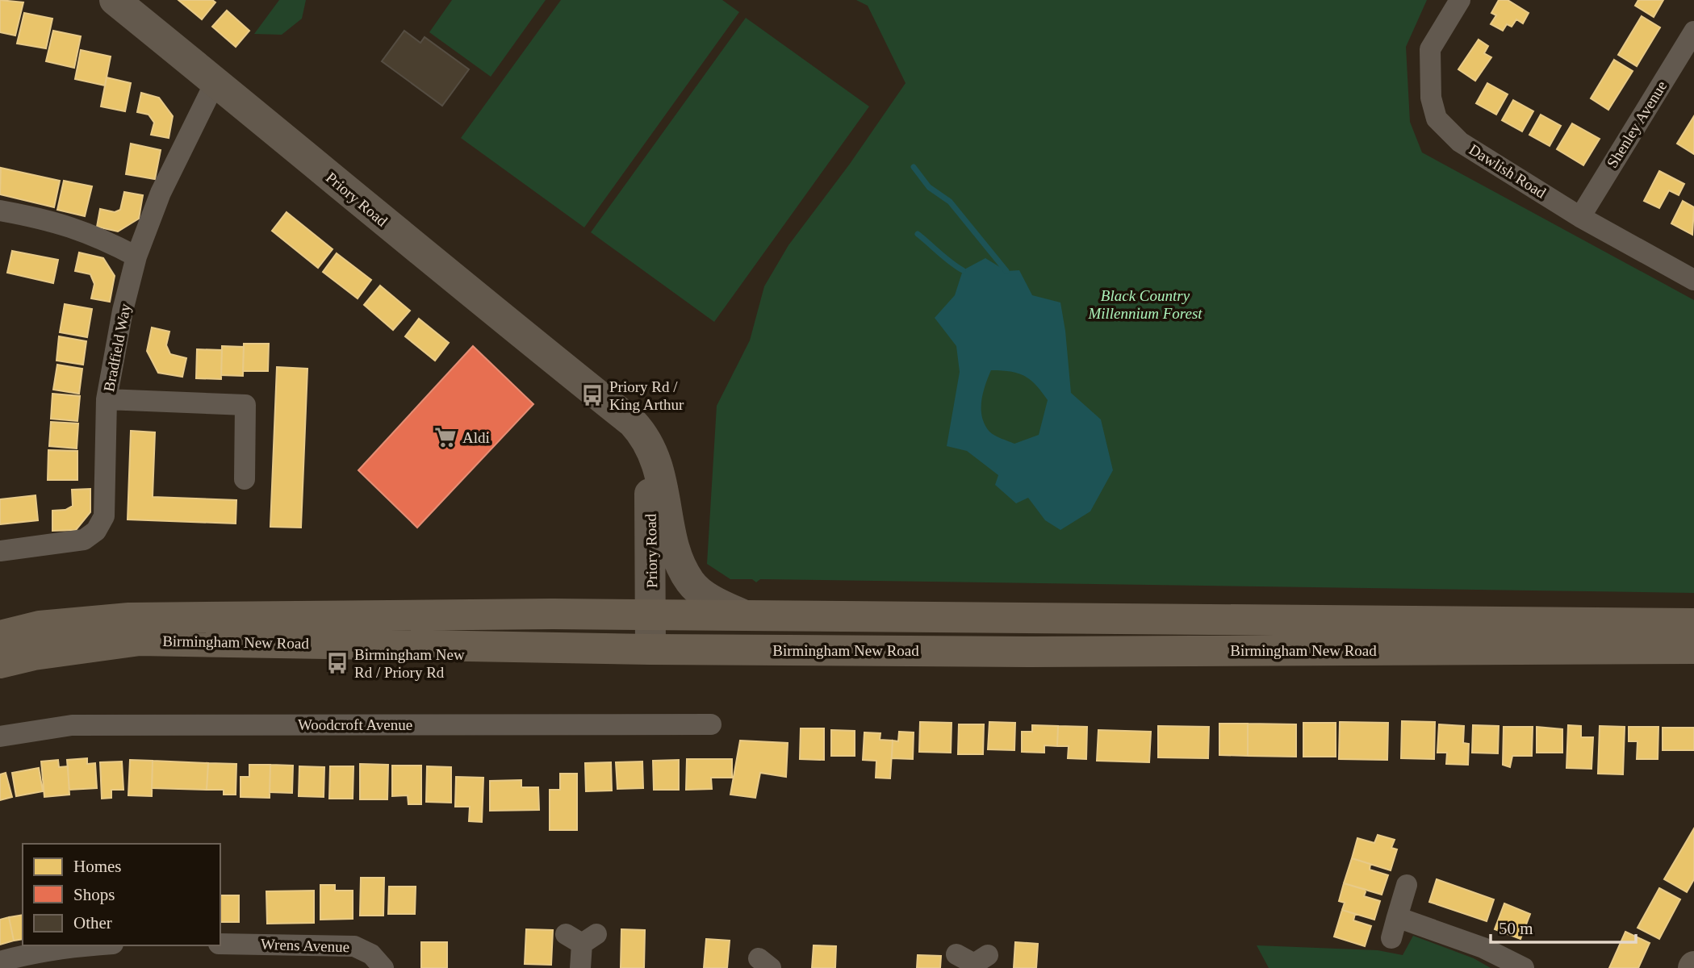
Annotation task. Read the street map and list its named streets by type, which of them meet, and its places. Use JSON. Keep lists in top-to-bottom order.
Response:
{
  "streets": {
    "highway": ["Birmingham New Road"],
    "main road": ["Priory Road"],
    "street": [
      "Shenley Avenue",
      "Dawlish Road",
      "Bradfield Way",
      "Woodcroft Avenue",
      "Wrens Avenue"
    ]
  },
  "crossings": [
    ["Shenley Avenue", "Dawlish Road"],
    ["Priory Road", "Bradfield Way"],
    ["Priory Road", "Birmingham New Road"]
  ],
  "parks": ["Black Country Millennium Forest"],
  "places": {
    "bus stop": ["Priory Rd / King Arthur", "Birmingham New Rd / Priory Rd"],
    "supermarket": ["Aldi"]
  },
  "legend": ["Homes", "Shops", "Other"],
  "scale_bar": "50 m"
}
